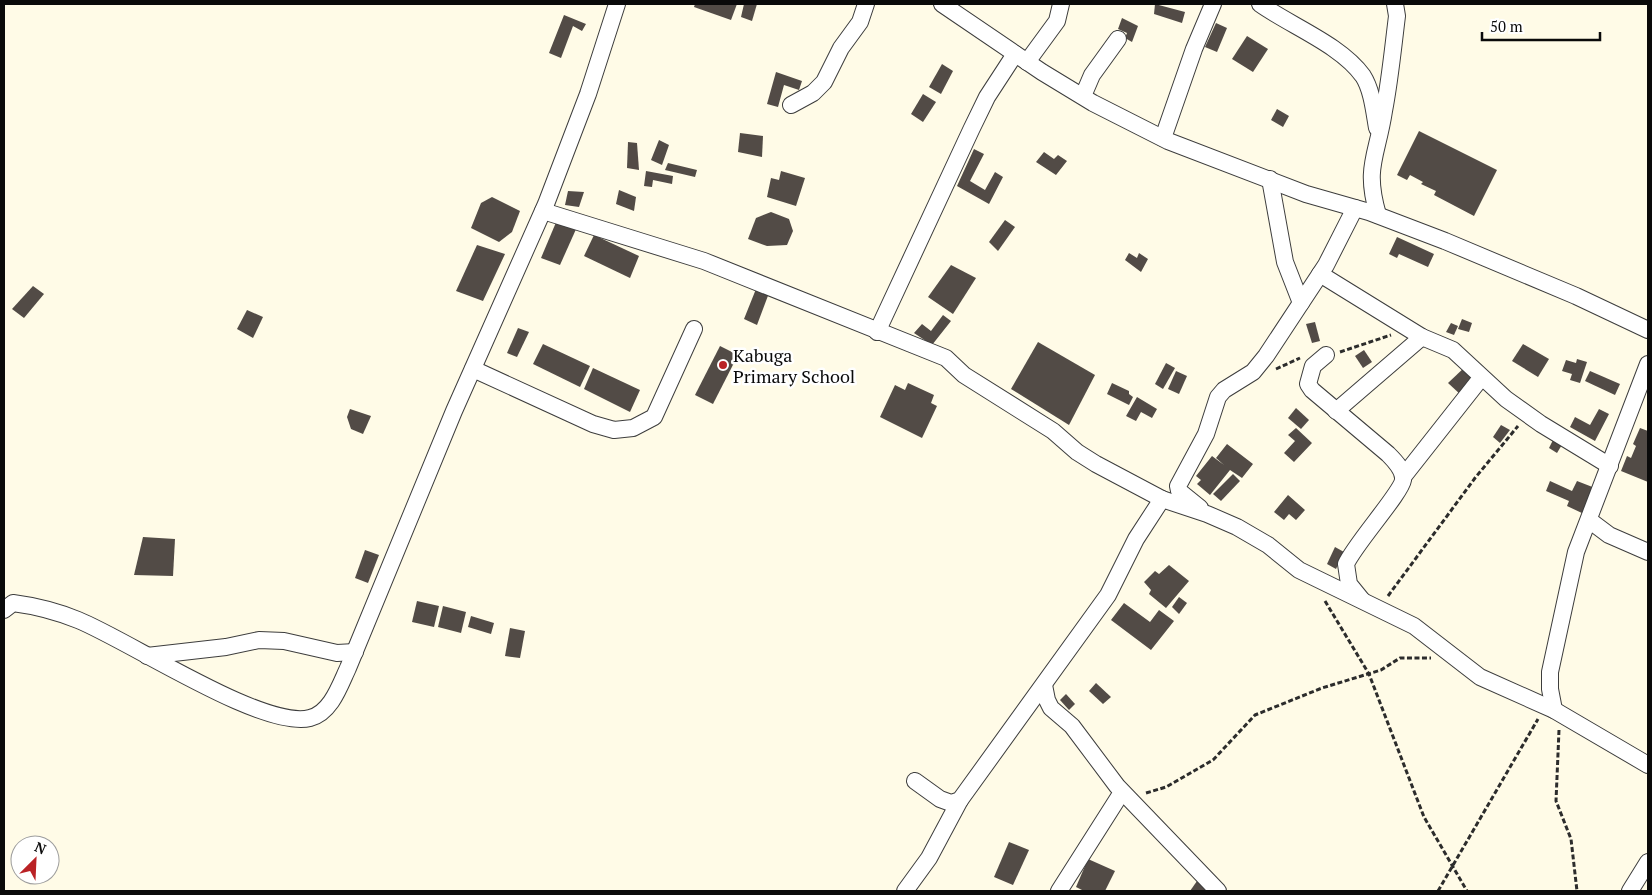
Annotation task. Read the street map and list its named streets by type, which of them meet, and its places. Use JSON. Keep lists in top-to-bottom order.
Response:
{
  "places": ["Kabuga Primary School"],
  "scale_bar": "50 m",
  "north": "top right"
}
